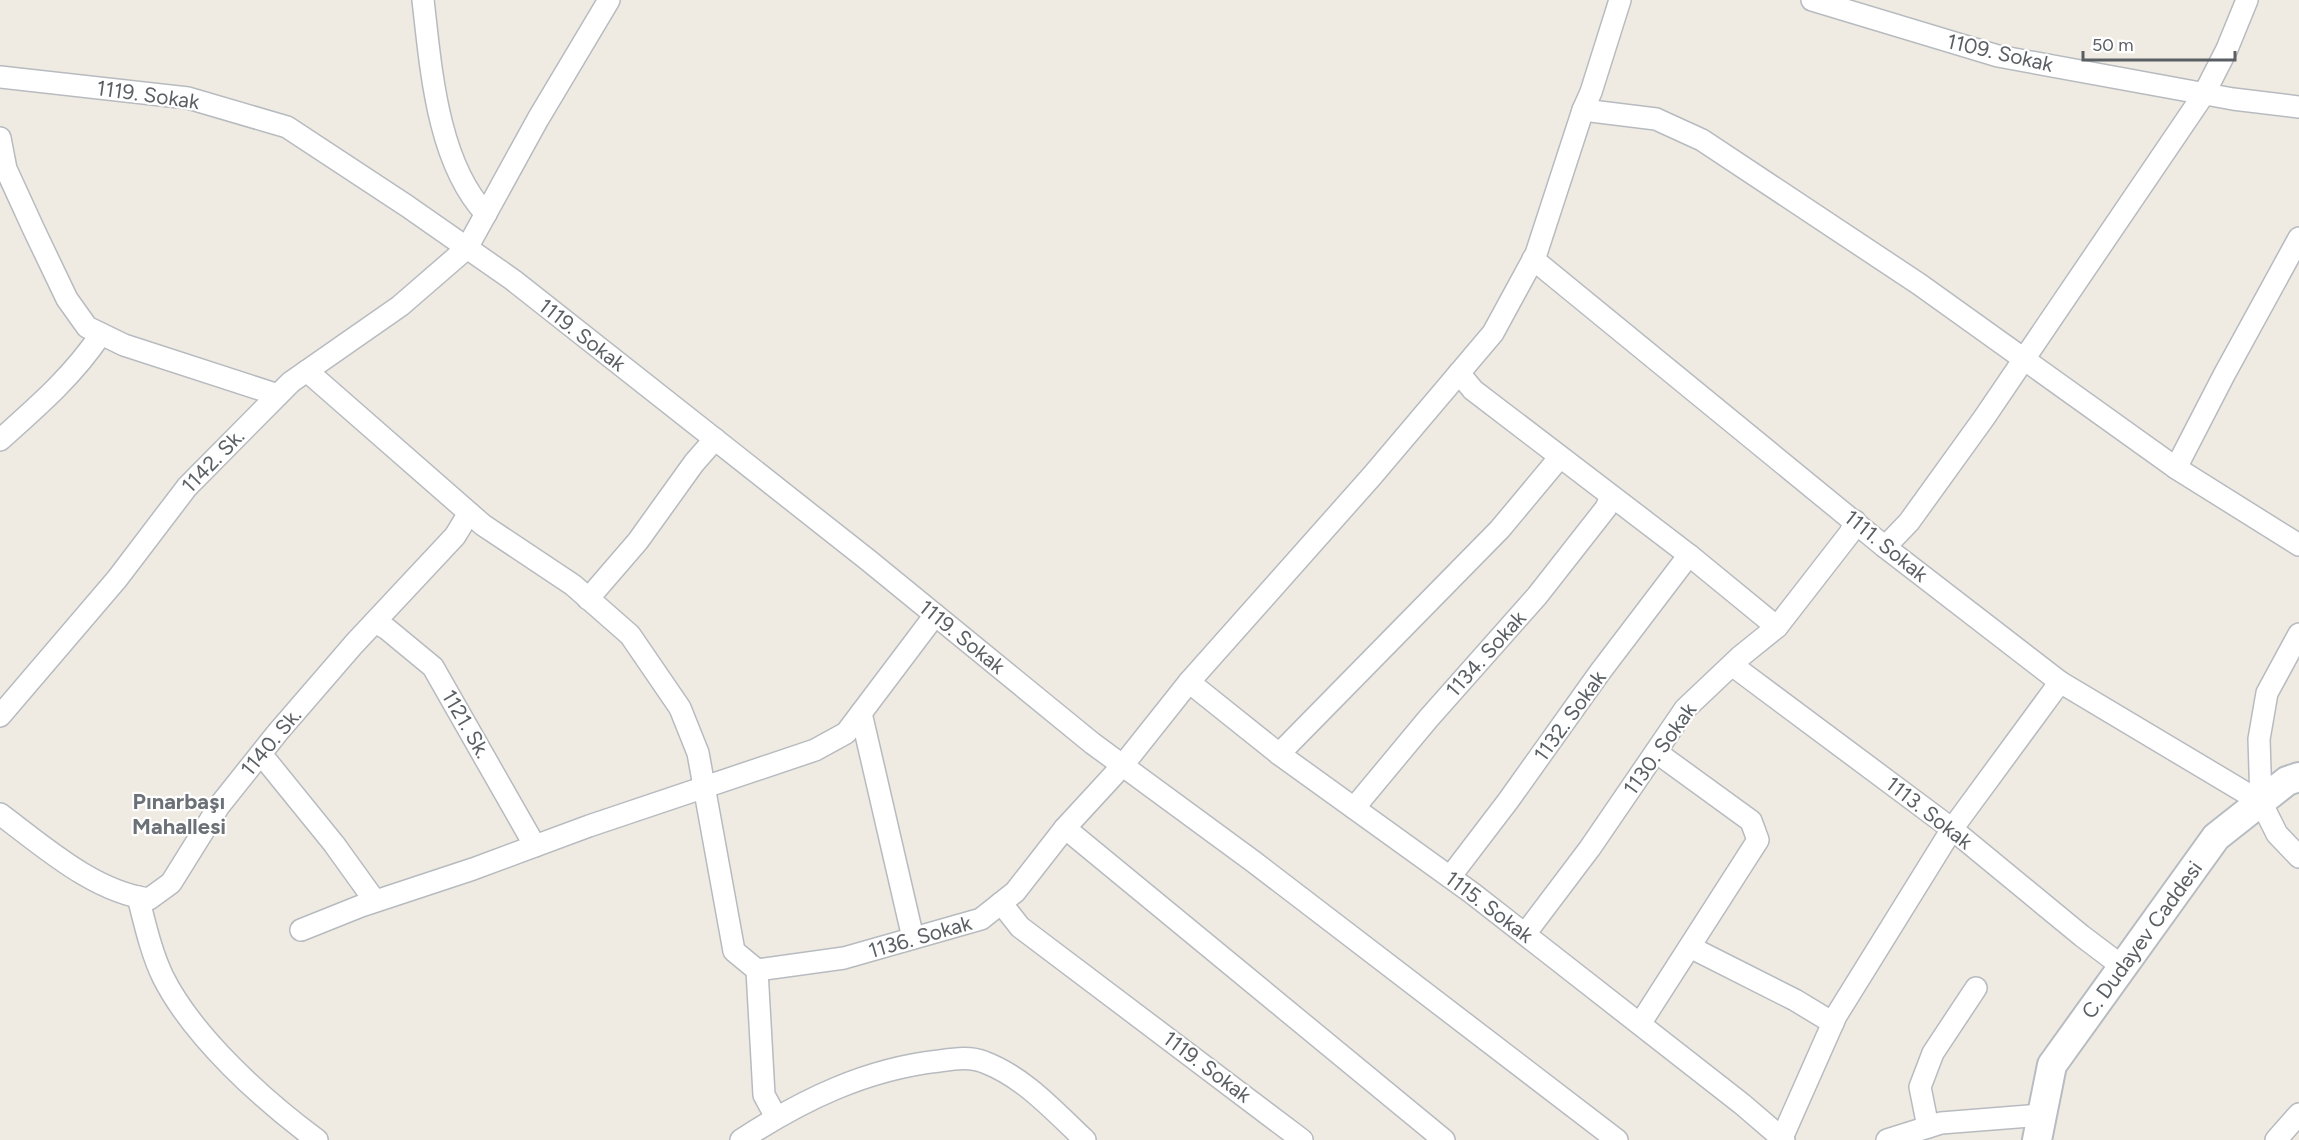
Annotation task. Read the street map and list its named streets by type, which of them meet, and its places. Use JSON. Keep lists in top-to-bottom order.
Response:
{
  "streets": {
    "street": [
      "1109. Sokak",
      "1119. Sokak",
      "1142. Sk.",
      "1111. Sokak",
      "1134. Sokak",
      "1132. Sokak",
      "1121. Sk.",
      "1140. Sk.",
      "1130. Sokak",
      "1113. Sokak",
      "1115. Sokak",
      "1136. Sokak",
      "C. Dudayev Caddesi"
    ]
  },
  "crossings": [
    ["1119. Sokak", "1142. Sk."],
    ["1119. Sokak", "1136. Sokak"],
    ["1111. Sokak", "1130. Sokak"],
    ["1111. Sokak", "1136. Sokak"],
    ["1111. Sokak", "C. Dudayev Caddesi"],
    ["1134. Sokak", "1115. Sokak"],
    ["1132. Sokak", "1115. Sokak"],
    ["1121. Sk.", "1140. Sk."],
    ["1130. Sokak", "1113. Sokak"],
    ["1130. Sokak", "1115. Sokak"],
    ["1113. Sokak", "C. Dudayev Caddesi"],
    ["1115. Sokak", "1136. Sokak"]
  ],
  "districts": ["Pınarbaşı Mahallesi"],
  "scale_bar": "50 m"
}
